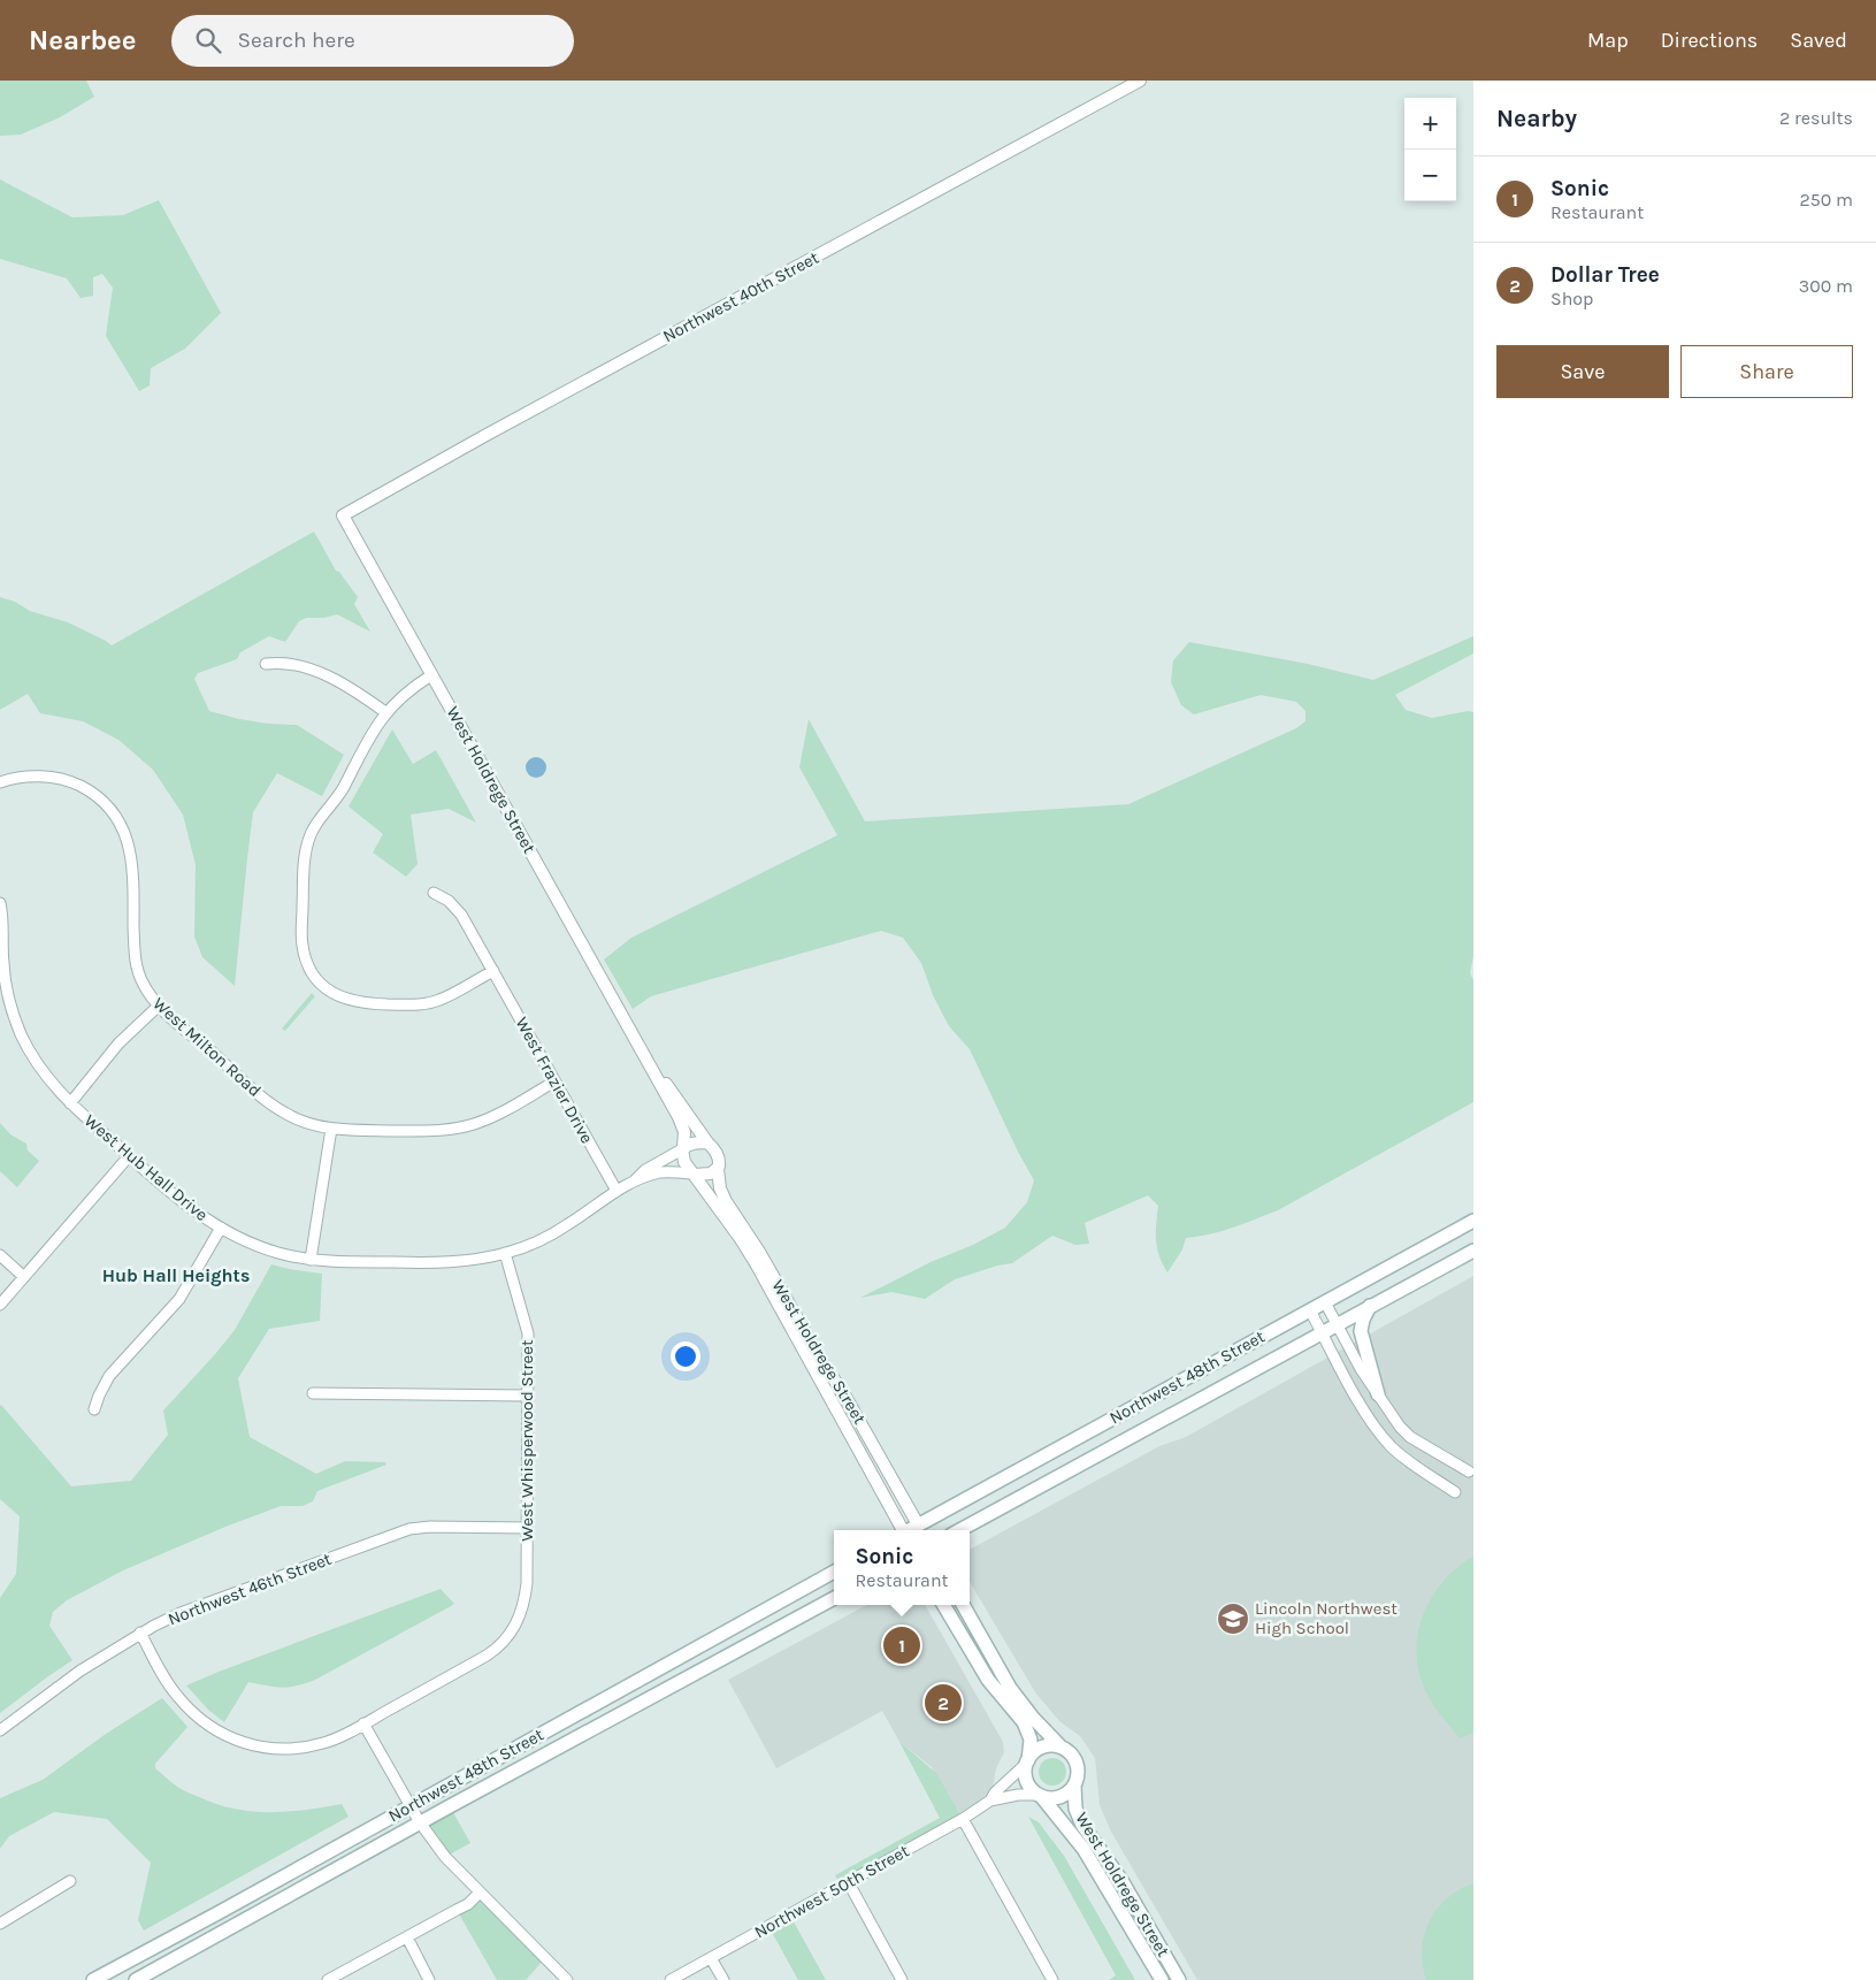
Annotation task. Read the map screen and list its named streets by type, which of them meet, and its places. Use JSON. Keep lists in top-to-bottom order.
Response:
{
  "streets": {
    "main road": ["West Holdrege Street", "Northwest 48th Street"],
    "street": [
      "Northwest 40th Street",
      "West Milton Road",
      "West Frazier Drive",
      "West Hub Hall Drive",
      "West Whisperwood Street",
      "Northwest 46th Street",
      "Northwest 50th Street"
    ]
  },
  "crossings": [
    ["Northwest 40th Street", "West Holdrege Street"],
    ["West Holdrege Street", "Northwest 48th Street"],
    ["West Holdrege Street", "Northwest 50th Street"],
    ["West Milton Road", "West Frazier Drive"],
    ["West Frazier Drive", "West Hub Hall Drive"],
    ["West Hub Hall Drive", "West Whisperwood Street"],
    ["West Whisperwood Street", "Northwest 46th Street"]
  ],
  "districts": ["Hub Hall Heights"],
  "places": {
    "school or university": ["Lincoln Northwest High School"]
  },
  "page": {
    "header": "Nearbee",
    "search": "Search here",
    "nav": ["Map", "Directions", "Saved"],
    "heading": ["Nearby", "2 results"],
    "map_buttons": ["+", "−"],
    "list": [
      {
        "mark": "1",
        "name": "Sonic",
        "note": "Restaurant",
        "value": "250 m"
      },
      {
        "mark": "2",
        "name": "Dollar Tree",
        "note": "Shop",
        "value": "300 m"
      }
    ],
    "buttons": ["Save", "Share"],
    "popup": ["Sonic", "Restaurant"],
    "pins": ["1", "2"]
  }
}
